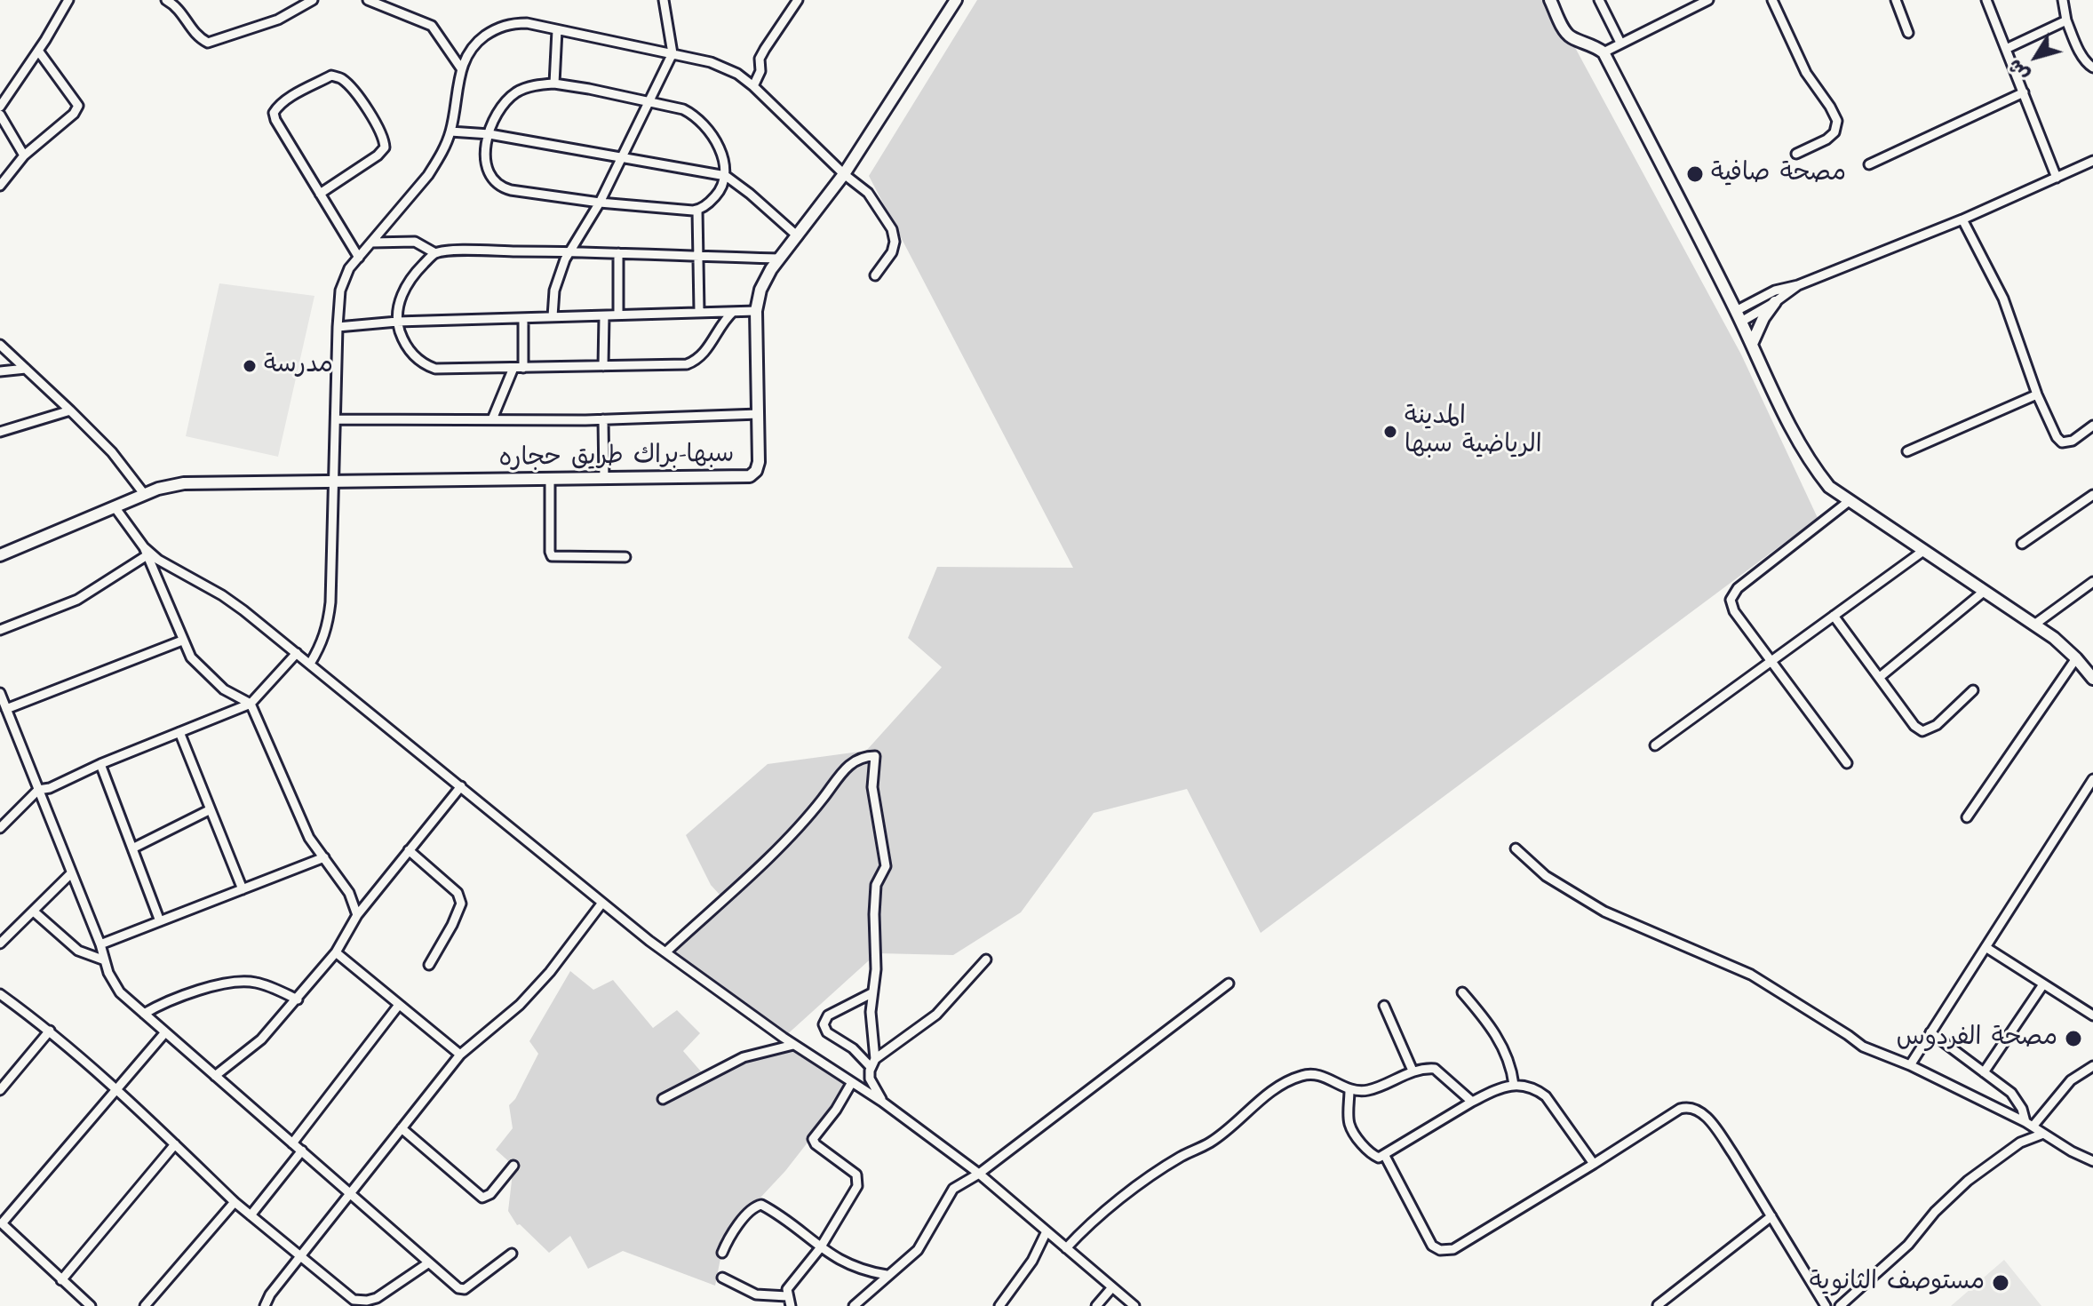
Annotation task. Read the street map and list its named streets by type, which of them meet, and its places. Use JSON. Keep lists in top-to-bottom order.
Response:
{
  "streets": {
    "main road": ["سبها-براك طريق حجاره"]
  },
  "places": [
    "مصحة صافية",
    "مدرسة",
    "المدينة الرياضية سبها",
    "مصحة الفردوس",
    "مستوصف الثانوية"
  ],
  "north": "bottom left"
}
